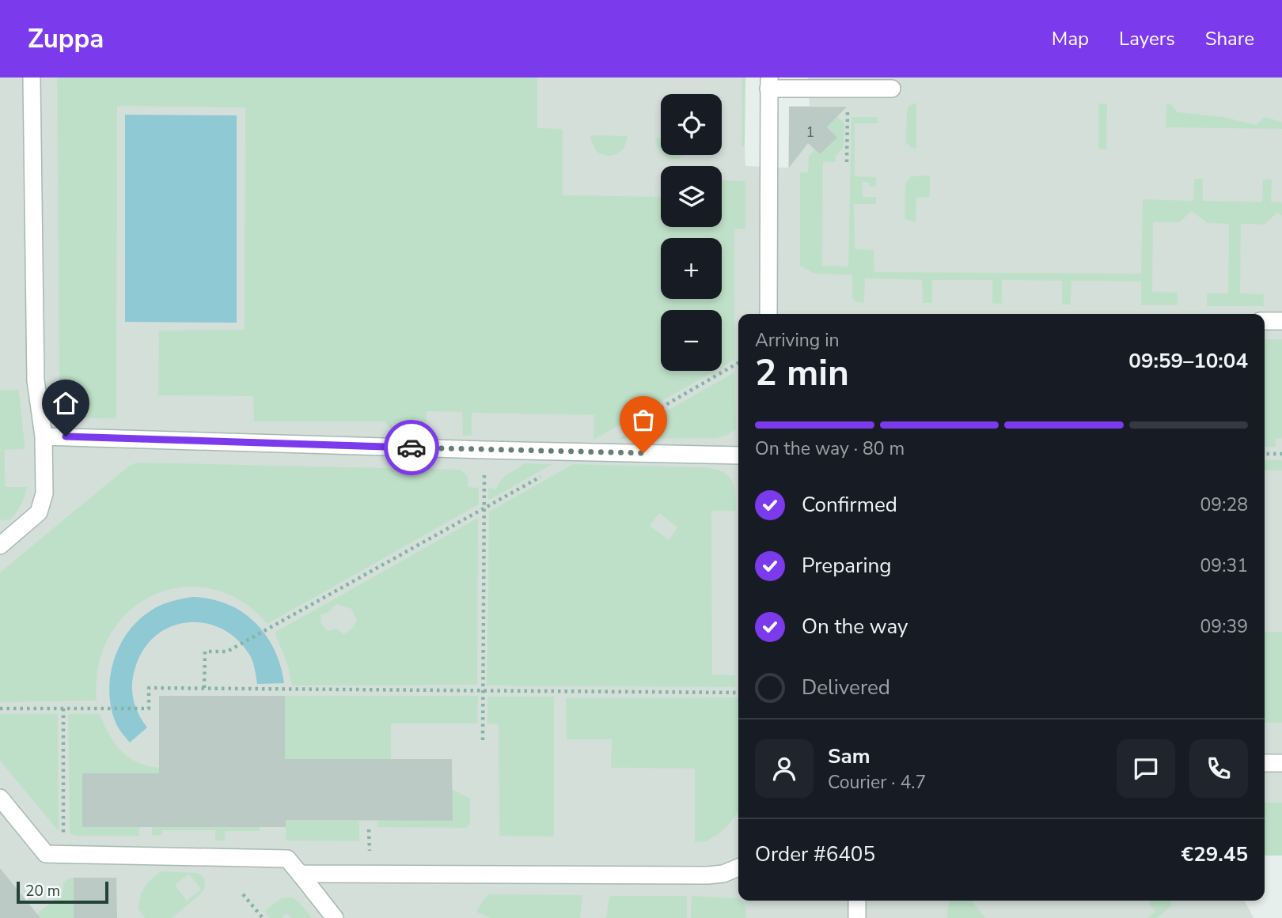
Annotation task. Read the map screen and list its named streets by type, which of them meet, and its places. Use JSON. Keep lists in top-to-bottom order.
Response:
{
  "house_numbers": ["1"],
  "scale_bar": "20 m",
  "page": {
    "header": "Zuppa",
    "nav": ["Map", "Layers", "Share"],
    "map_buttons": ["+", "−"],
    "heading": ["2 min", "Arriving in", "09:59–10:04"],
    "panel": [
      "Sam",
      "Courier · 4.7",
      "Order #6405",
      "€29.45"
    ],
    "bar": "On the way · 80 m",
    "list": [
      ["Confirmed", "09:28"],
      ["Preparing", "09:31"],
      ["On the way", "09:39"],
      "Delivered"
    ],
    "scale": "20 m"
  }
}
